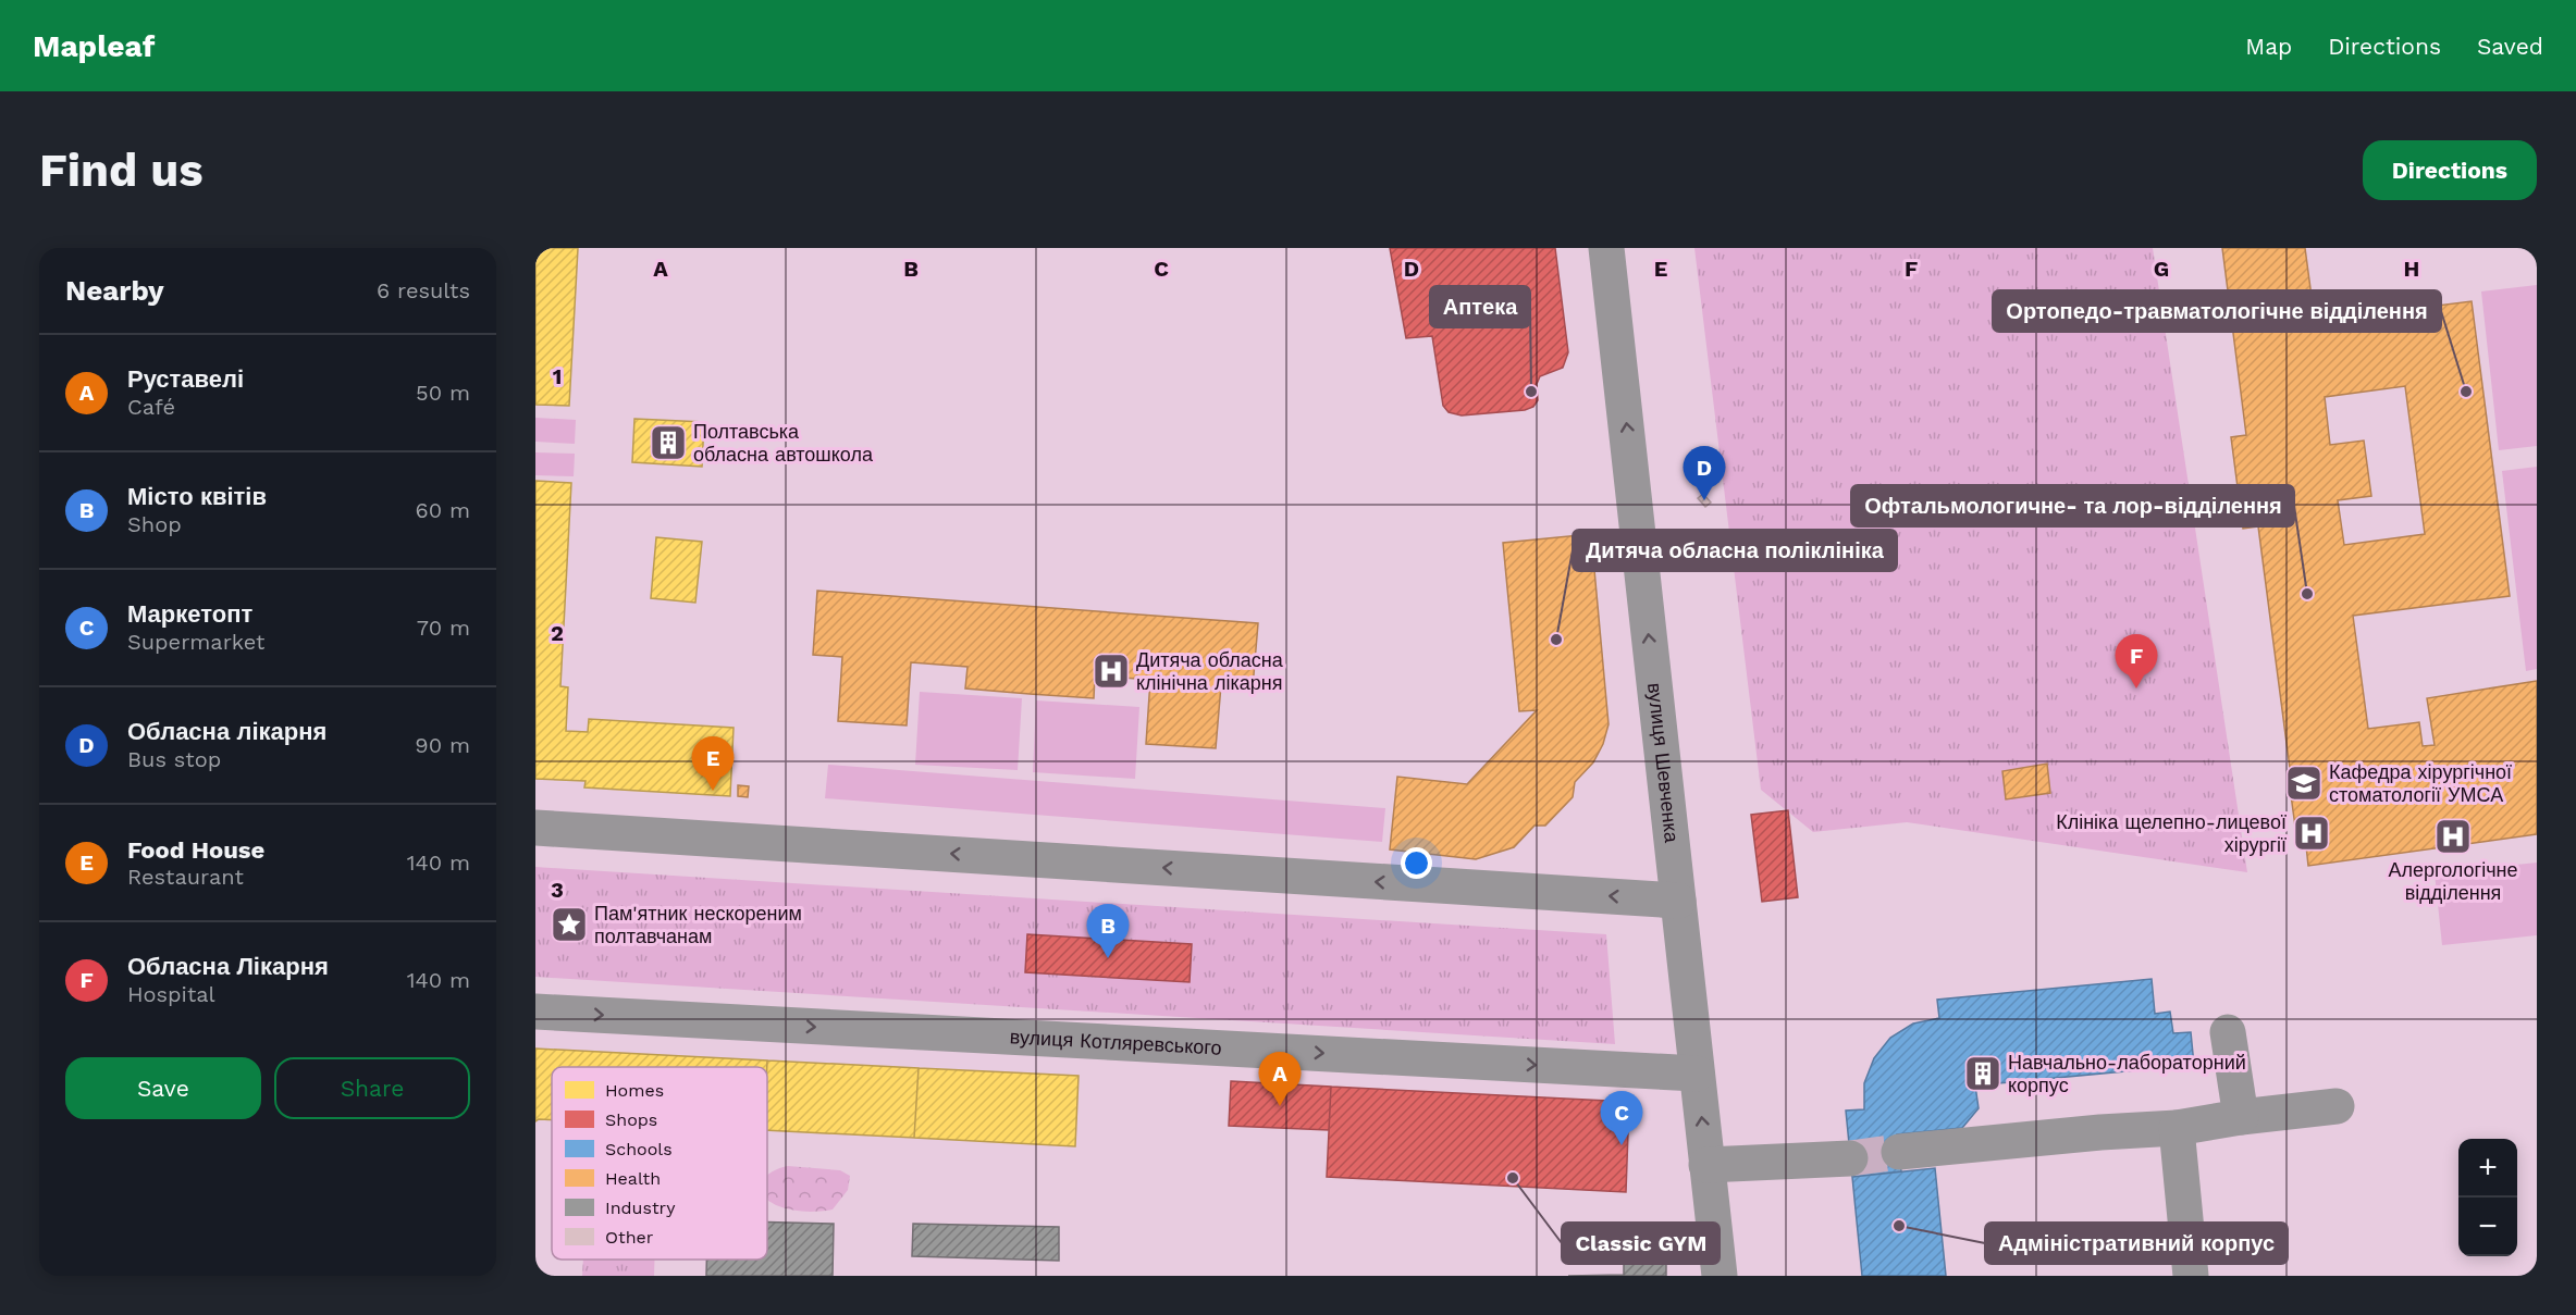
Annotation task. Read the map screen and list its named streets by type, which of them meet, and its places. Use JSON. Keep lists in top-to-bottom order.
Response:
{
  "streets": {
    "street": ["вулиця Шевченка", "вулиця Котляревського"]
  },
  "crossings": [
    ["вулиця Шевченка", "вулиця Котляревського"]
  ],
  "one_way": ["вулиця Шевченка"],
  "places": {
    "other": [
      "Аптека",
      "Ортопедо-травматологічне відділення",
      "Офтальмологичне- та лор-відділення",
      "Дитяча обласна поліклініка",
      "Classic GYM",
      "Адміністративний корпус"
    ],
    "building": ["Полтавська обласна автошкола", "Навчально-лабораторний корпус"],
    "hospital": ["Дитяча обласна клінічна лікарня", "Клініка щелепно-лицевої хірургії", "Алергологічне відділення"],
    "school or university": ["Кафедра хірургічної стоматології УМСА"],
    "place": ["Пам'ятник нескореним полтавчанам"]
  },
  "legend": [
    "Homes",
    "Shops",
    "Schools",
    "Health",
    "Industry",
    "Other"
  ],
  "page": {
    "header": "Mapleaf",
    "nav": ["Map", "Directions", "Saved"],
    "buttons": [
      "Directions",
      ["Save", "Share"]
    ],
    "title": "Find us",
    "heading": ["Nearby", "6 results"],
    "list": [
      {
        "mark": "A",
        "name": "Руставелі",
        "note": "Café",
        "value": "50 m"
      },
      {
        "mark": "B",
        "name": "Місто квітів",
        "note": "Shop",
        "value": "60 m"
      },
      {
        "mark": "C",
        "name": "Маркетопт",
        "note": "Supermarket",
        "value": "70 m"
      },
      {
        "mark": "D",
        "name": "Обласна лікарня",
        "note": "Bus stop",
        "value": "90 m"
      },
      {
        "mark": "E",
        "name": "Food House",
        "note": "Restaurant",
        "value": "140 m"
      },
      {
        "mark": "F",
        "name": "Обласна Лікарня",
        "note": "Hospital",
        "value": "140 m"
      }
    ],
    "pins": [
      "D",
      "F",
      "E",
      "B",
      "A",
      "C"
    ],
    "map_buttons": ["+", "−"]
  },
  "grid": {
    "columns": [
      "A",
      "B",
      "C",
      "D",
      "E",
      "F",
      "G",
      "H"
    ],
    "rows": ["1", "2", "3"]
  }
}
